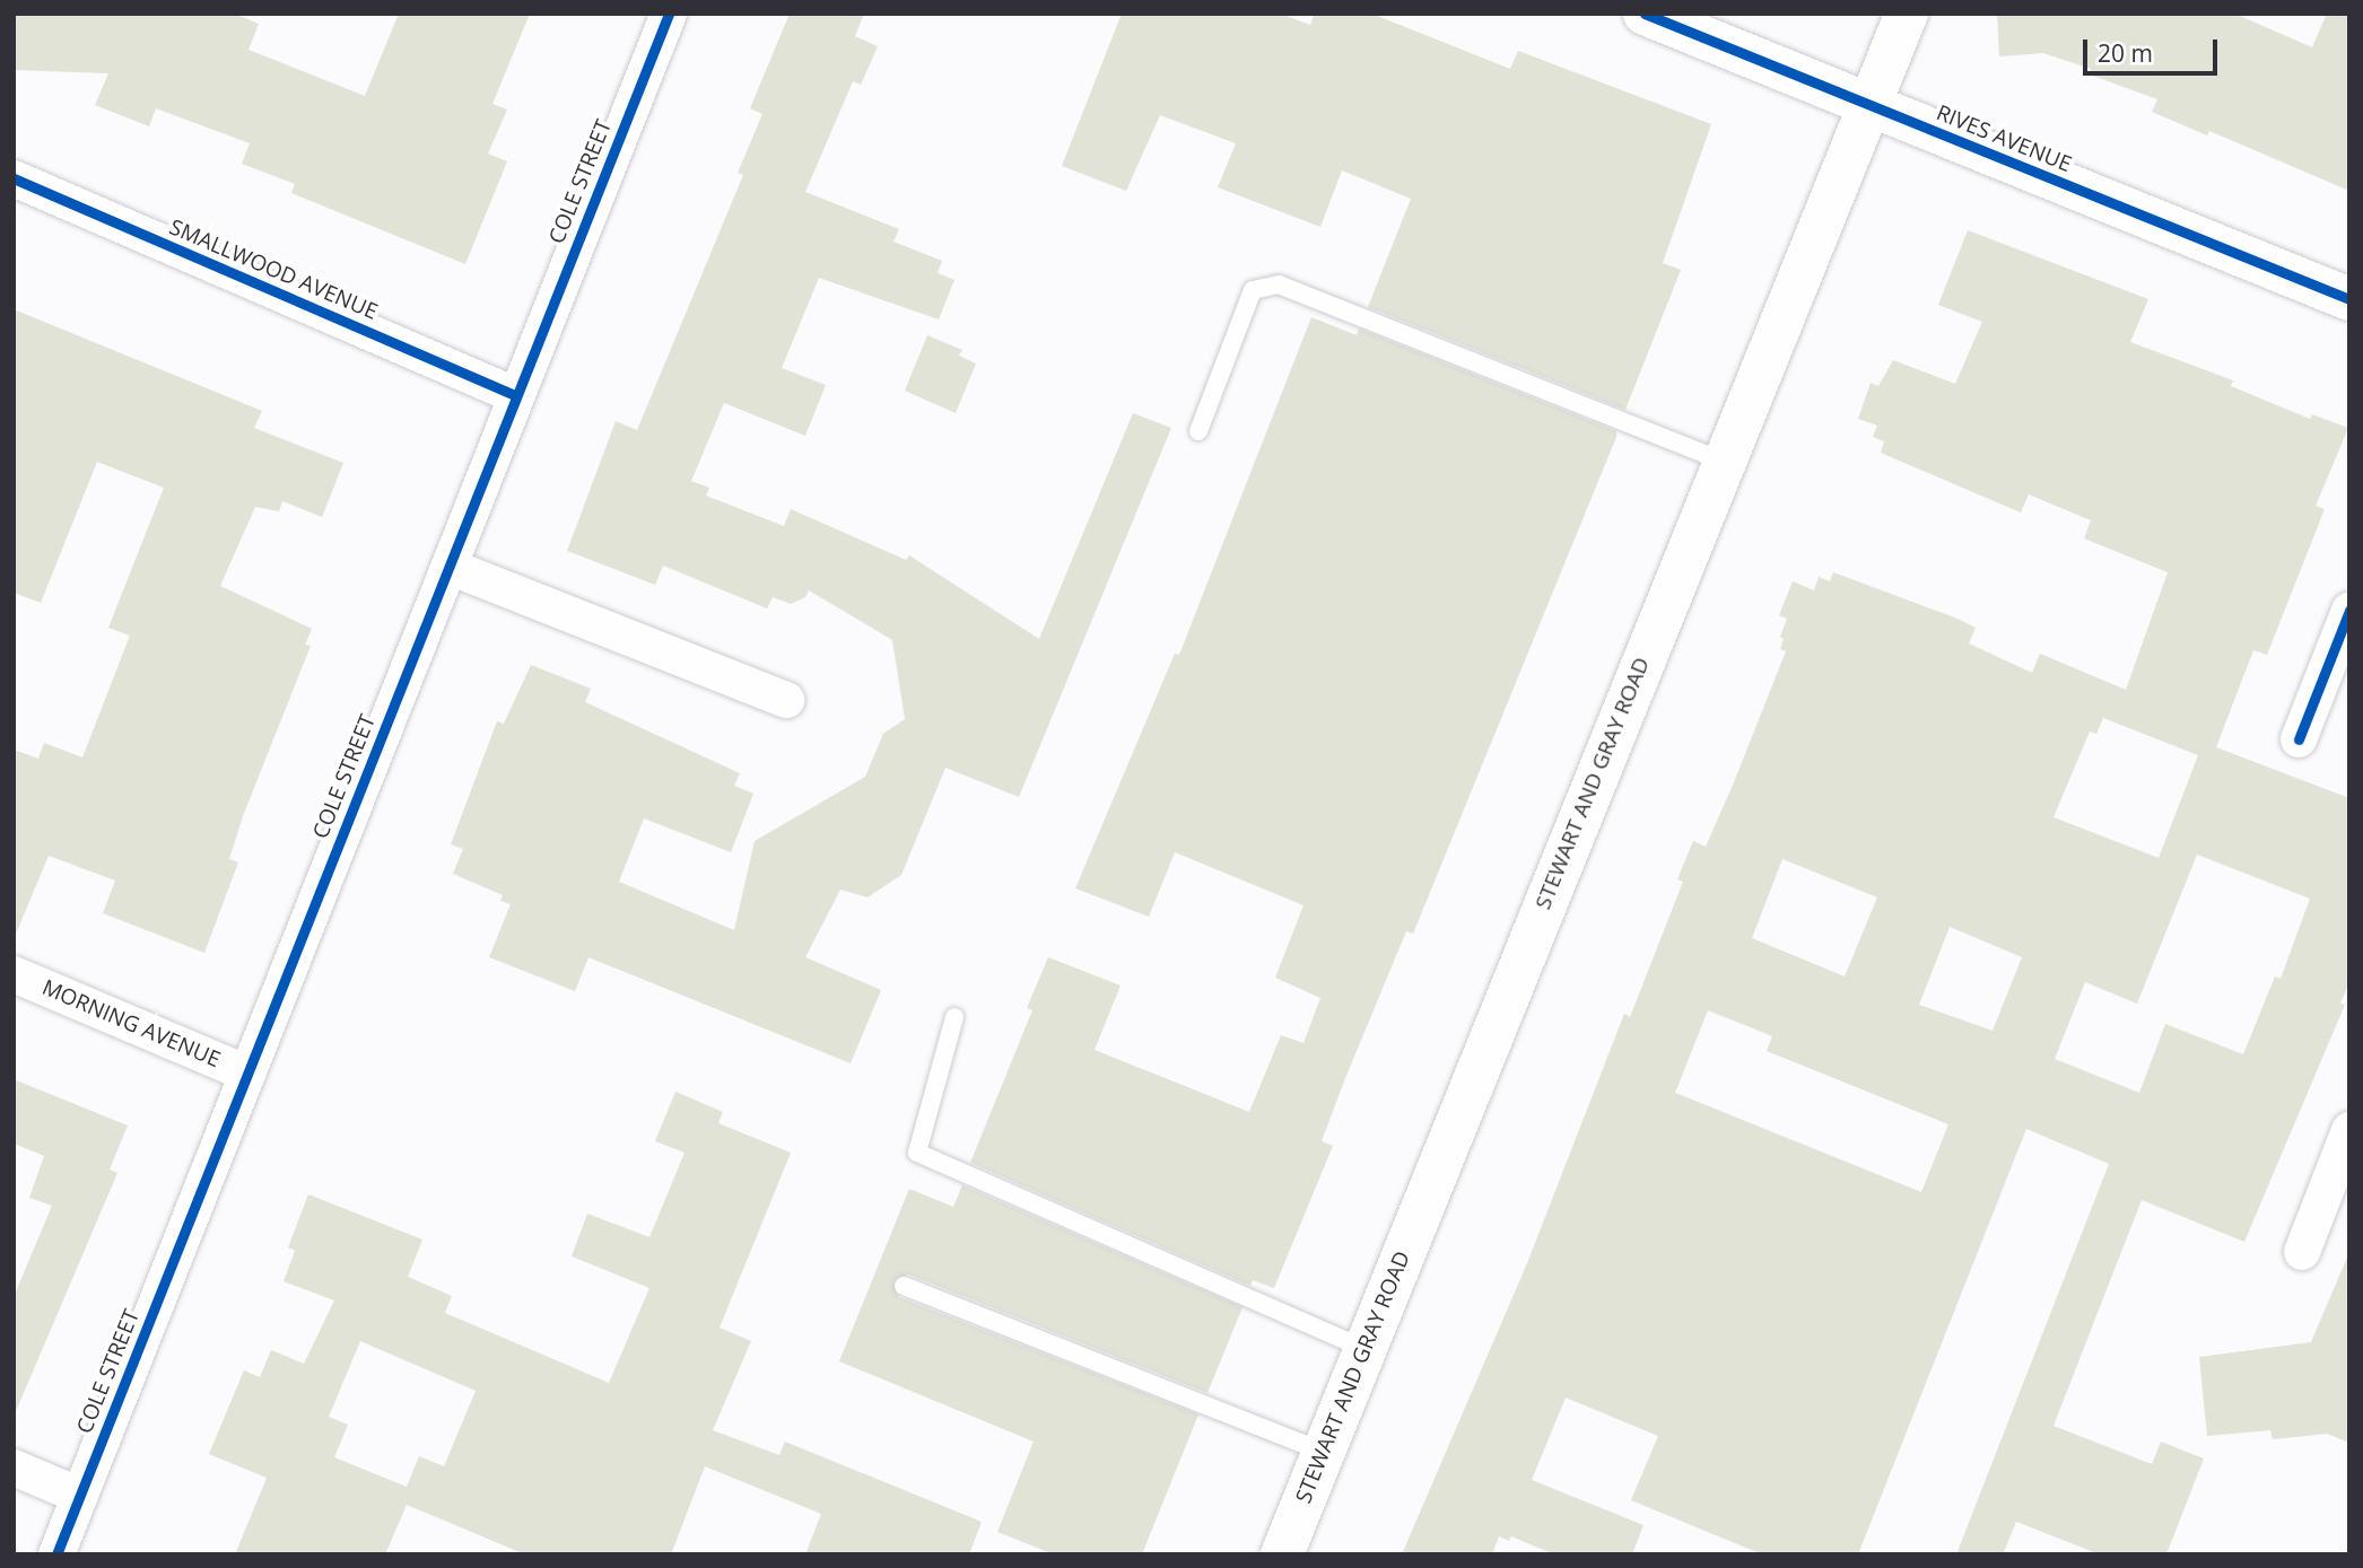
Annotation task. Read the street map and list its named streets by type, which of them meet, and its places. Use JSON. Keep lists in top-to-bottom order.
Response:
{
  "streets": {
    "main road": ["RIVES AVENUE", "STEWART AND GRAY ROAD"],
    "street": ["COLE STREET", "SMALLWOOD AVENUE", "MORNING AVENUE"]
  },
  "crossings": [
    ["RIVES AVENUE", "STEWART AND GRAY ROAD"],
    ["COLE STREET", "SMALLWOOD AVENUE"],
    ["COLE STREET", "MORNING AVENUE"]
  ],
  "scale_bar": "20 m"
}
